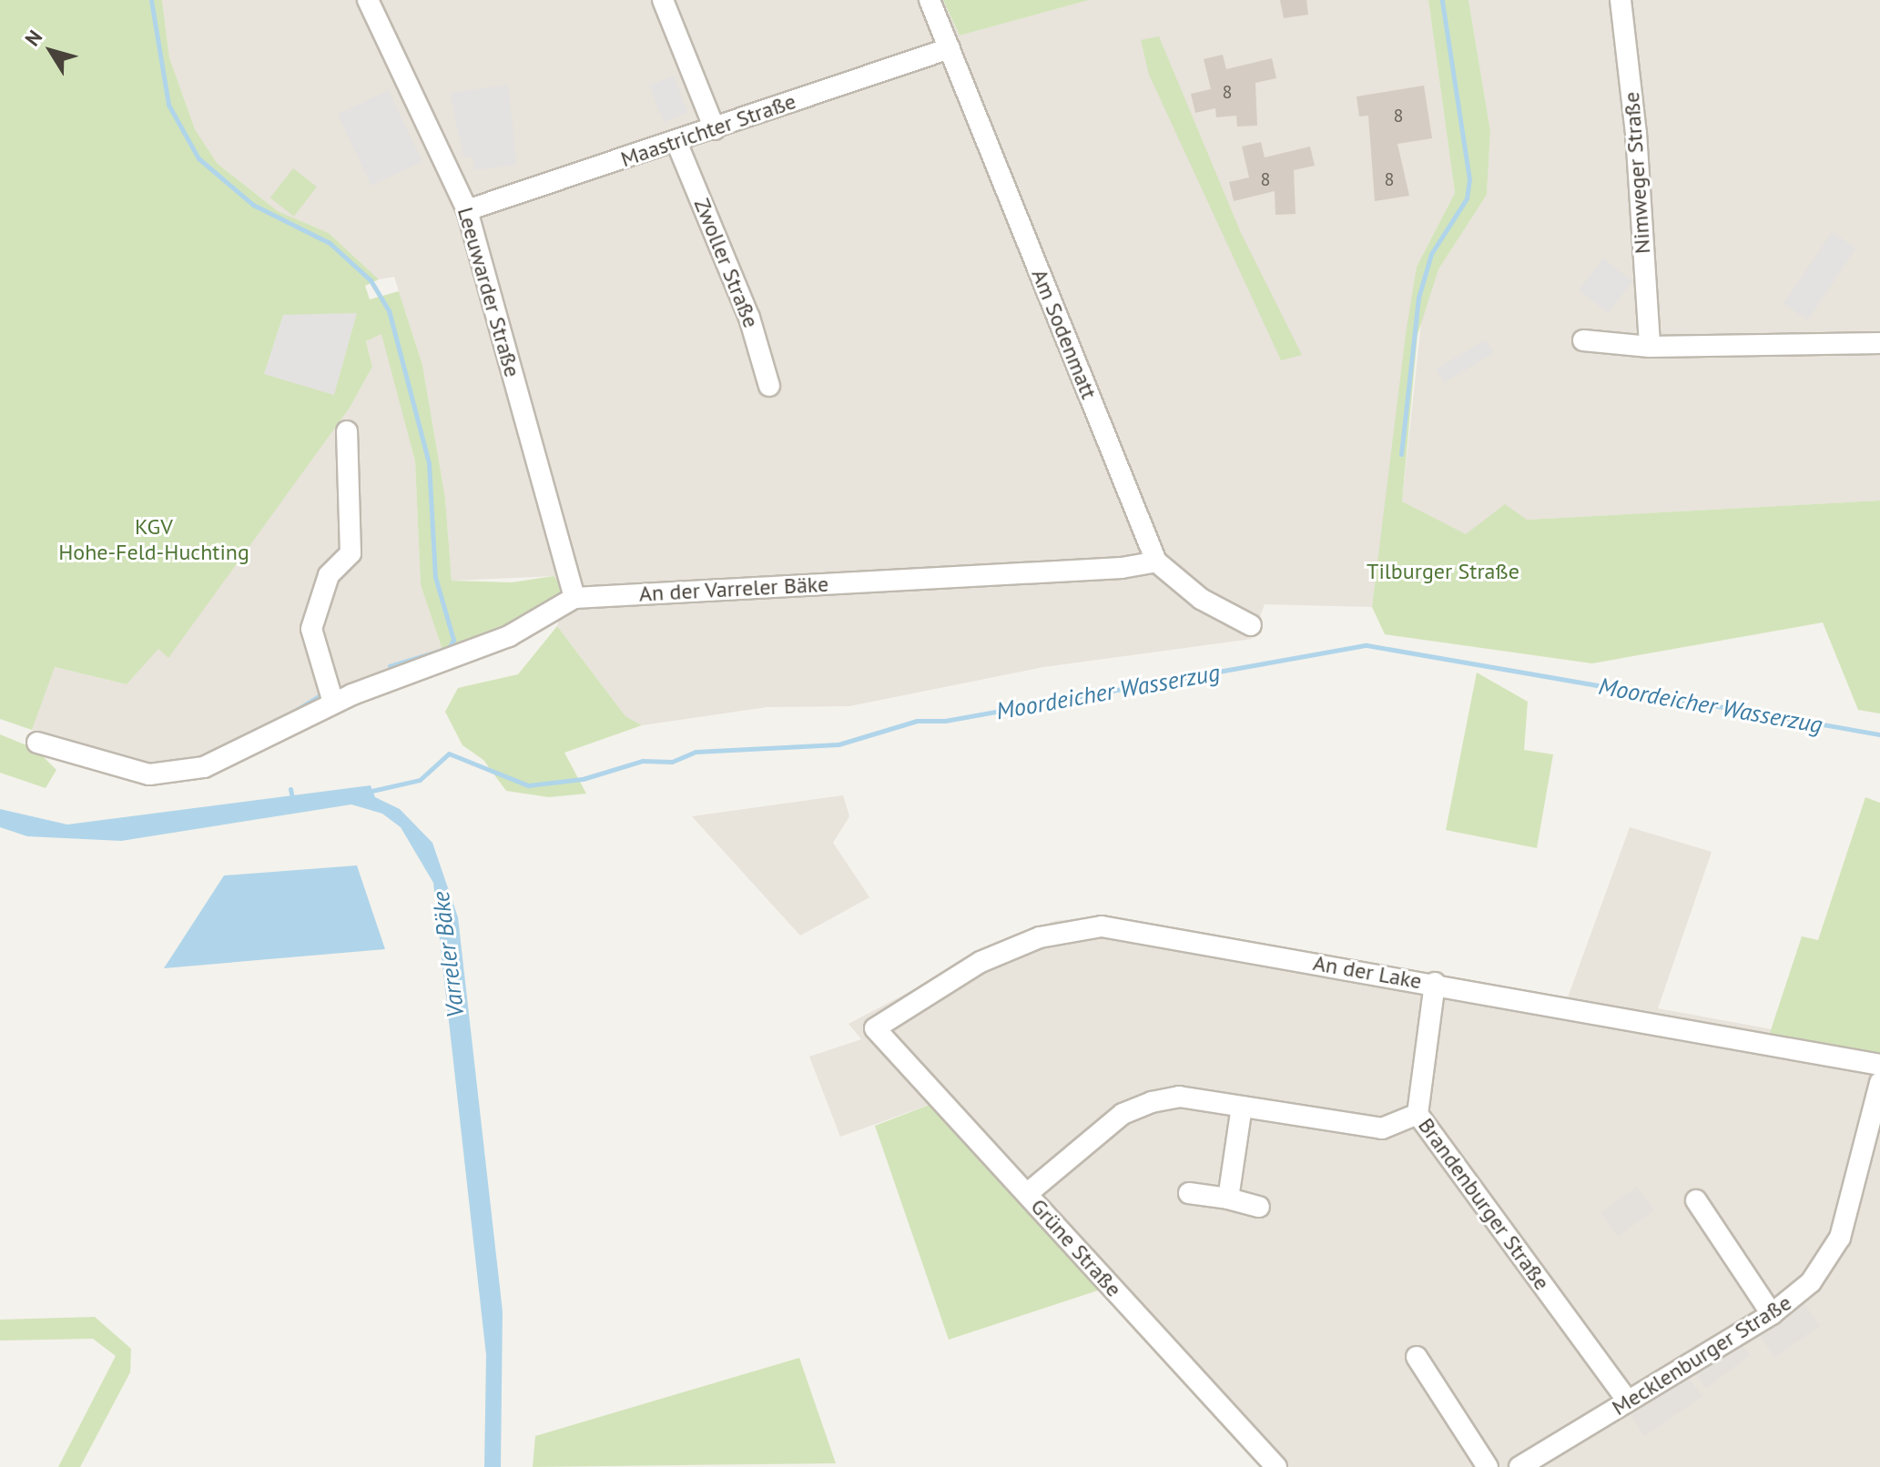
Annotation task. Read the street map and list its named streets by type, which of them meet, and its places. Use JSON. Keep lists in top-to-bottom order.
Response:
{
  "streets": {
    "street": [
      "Maastrichter Straße",
      "Nimweger Straße",
      "Zwoller Straße",
      "Leeuwarder Straße",
      "Am Sodenmatt",
      "An der Varreler Bäke",
      "An der Lake",
      "Brandenburger Straße",
      "Grüne Straße",
      "Mecklenburger Straße"
    ]
  },
  "crossings": [
    ["Maastrichter Straße", "Zwoller Straße"],
    ["Maastrichter Straße", "Leeuwarder Straße"],
    ["Maastrichter Straße", "Am Sodenmatt"],
    ["Leeuwarder Straße", "An der Varreler Bäke"],
    ["Am Sodenmatt", "An der Varreler Bäke"],
    ["An der Lake", "Brandenburger Straße"],
    ["An der Lake", "Grüne Straße"],
    ["Brandenburger Straße", "Mecklenburger Straße"]
  ],
  "water": ["Moordeicher Wasserzug", "Varreler Bäke"],
  "parks": ["KGV Hohe-Feld-Huchting", "Tilburger Straße"],
  "house_numbers": [
    "8",
    "8",
    "8",
    "8"
  ],
  "north": "top left"
}
